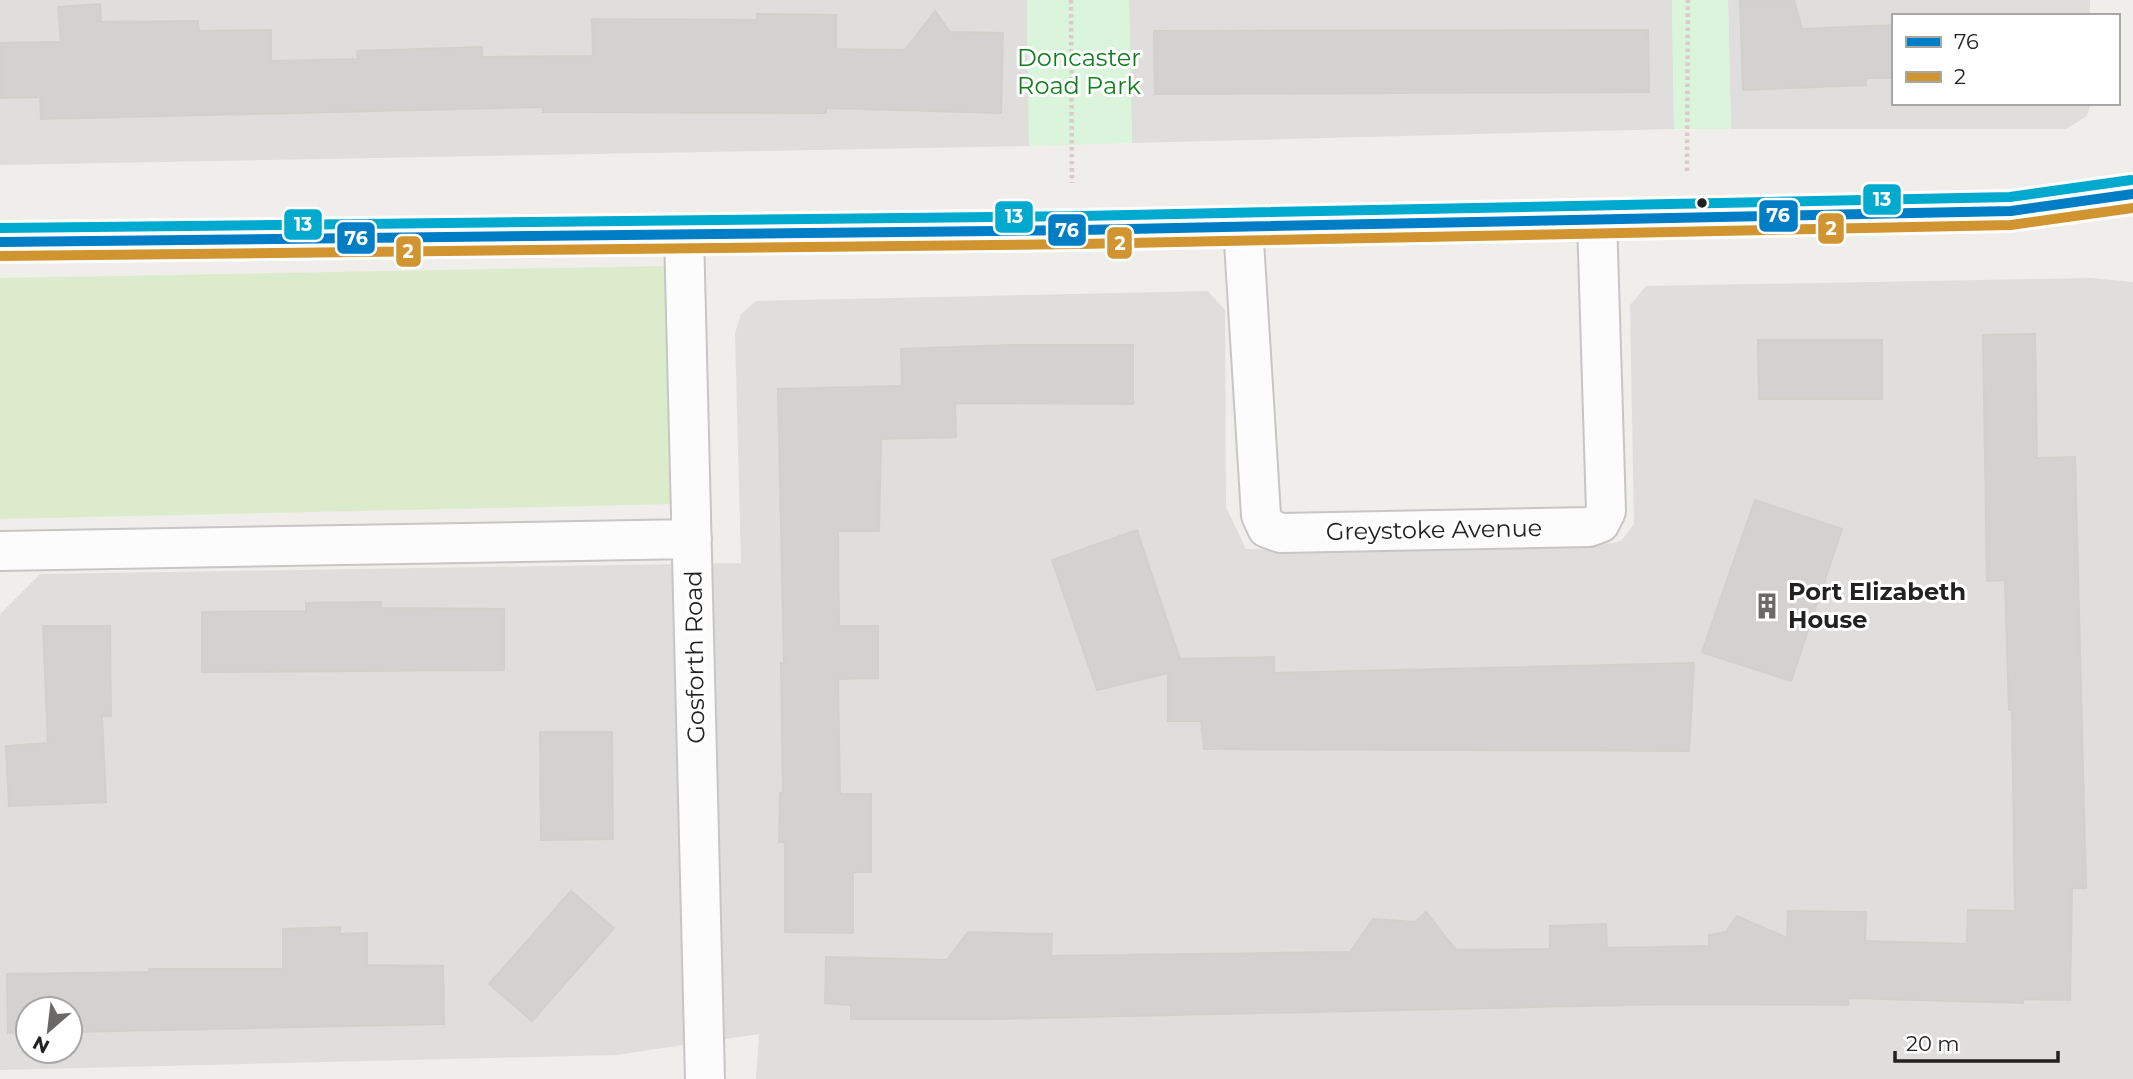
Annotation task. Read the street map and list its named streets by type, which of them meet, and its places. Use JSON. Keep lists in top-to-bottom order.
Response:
{
  "streets": {
    "street": ["Greystoke Avenue", "Gosforth Road"]
  },
  "parks": ["Doncaster Road Park"],
  "places": {
    "building": ["Port Elizabeth House"]
  },
  "lines": ["transit line 13", "transit line 76", "transit line 2"],
  "legend": ["76", "2"],
  "scale_bar": "20 m",
  "north": "bottom left"
}
